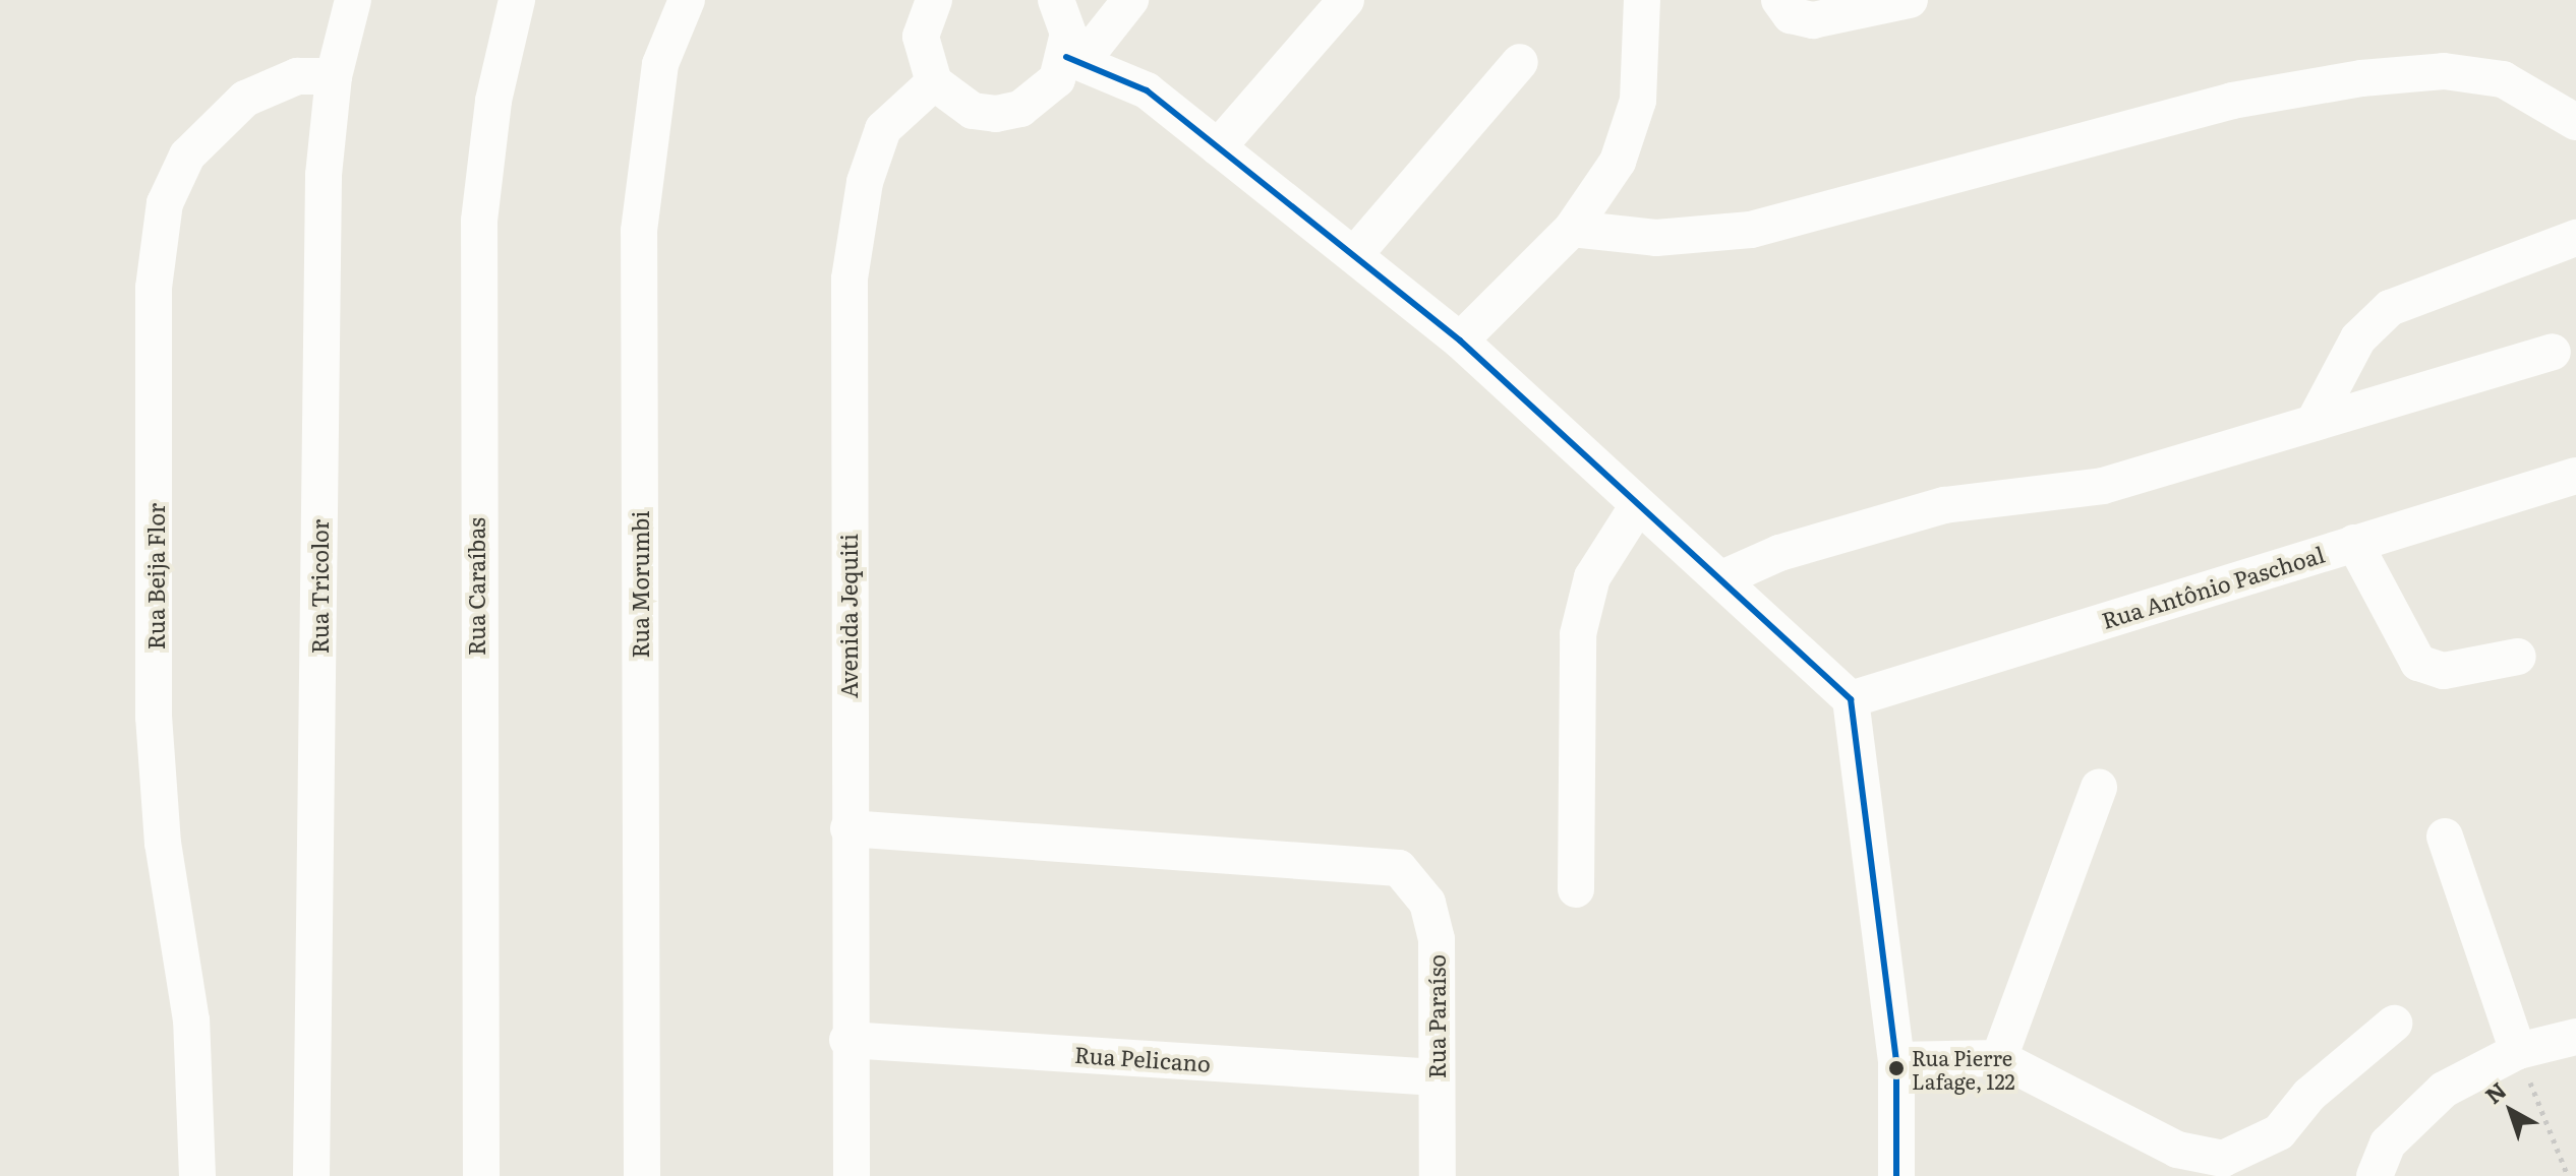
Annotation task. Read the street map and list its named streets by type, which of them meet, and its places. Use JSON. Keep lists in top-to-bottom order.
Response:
{
  "streets": {
    "street": [
      "Rua Beija Flor",
      "Rua Morumbi",
      "Rua Tricolor",
      "Rua Caraíbas",
      "Rua Antônio Paschoal",
      "Avenida Jequiti",
      "Rua Paraíso",
      "Rua Pelicano"
    ]
  },
  "crossings": [
    ["Rua Beija Flor", "Rua Tricolor"],
    ["Avenida Jequiti", "Rua Paraíso"],
    ["Avenida Jequiti", "Rua Pelicano"],
    ["Rua Paraíso", "Rua Pelicano"]
  ],
  "places": ["Rua Pierre Lafage, 122"],
  "north": "top left"
}
